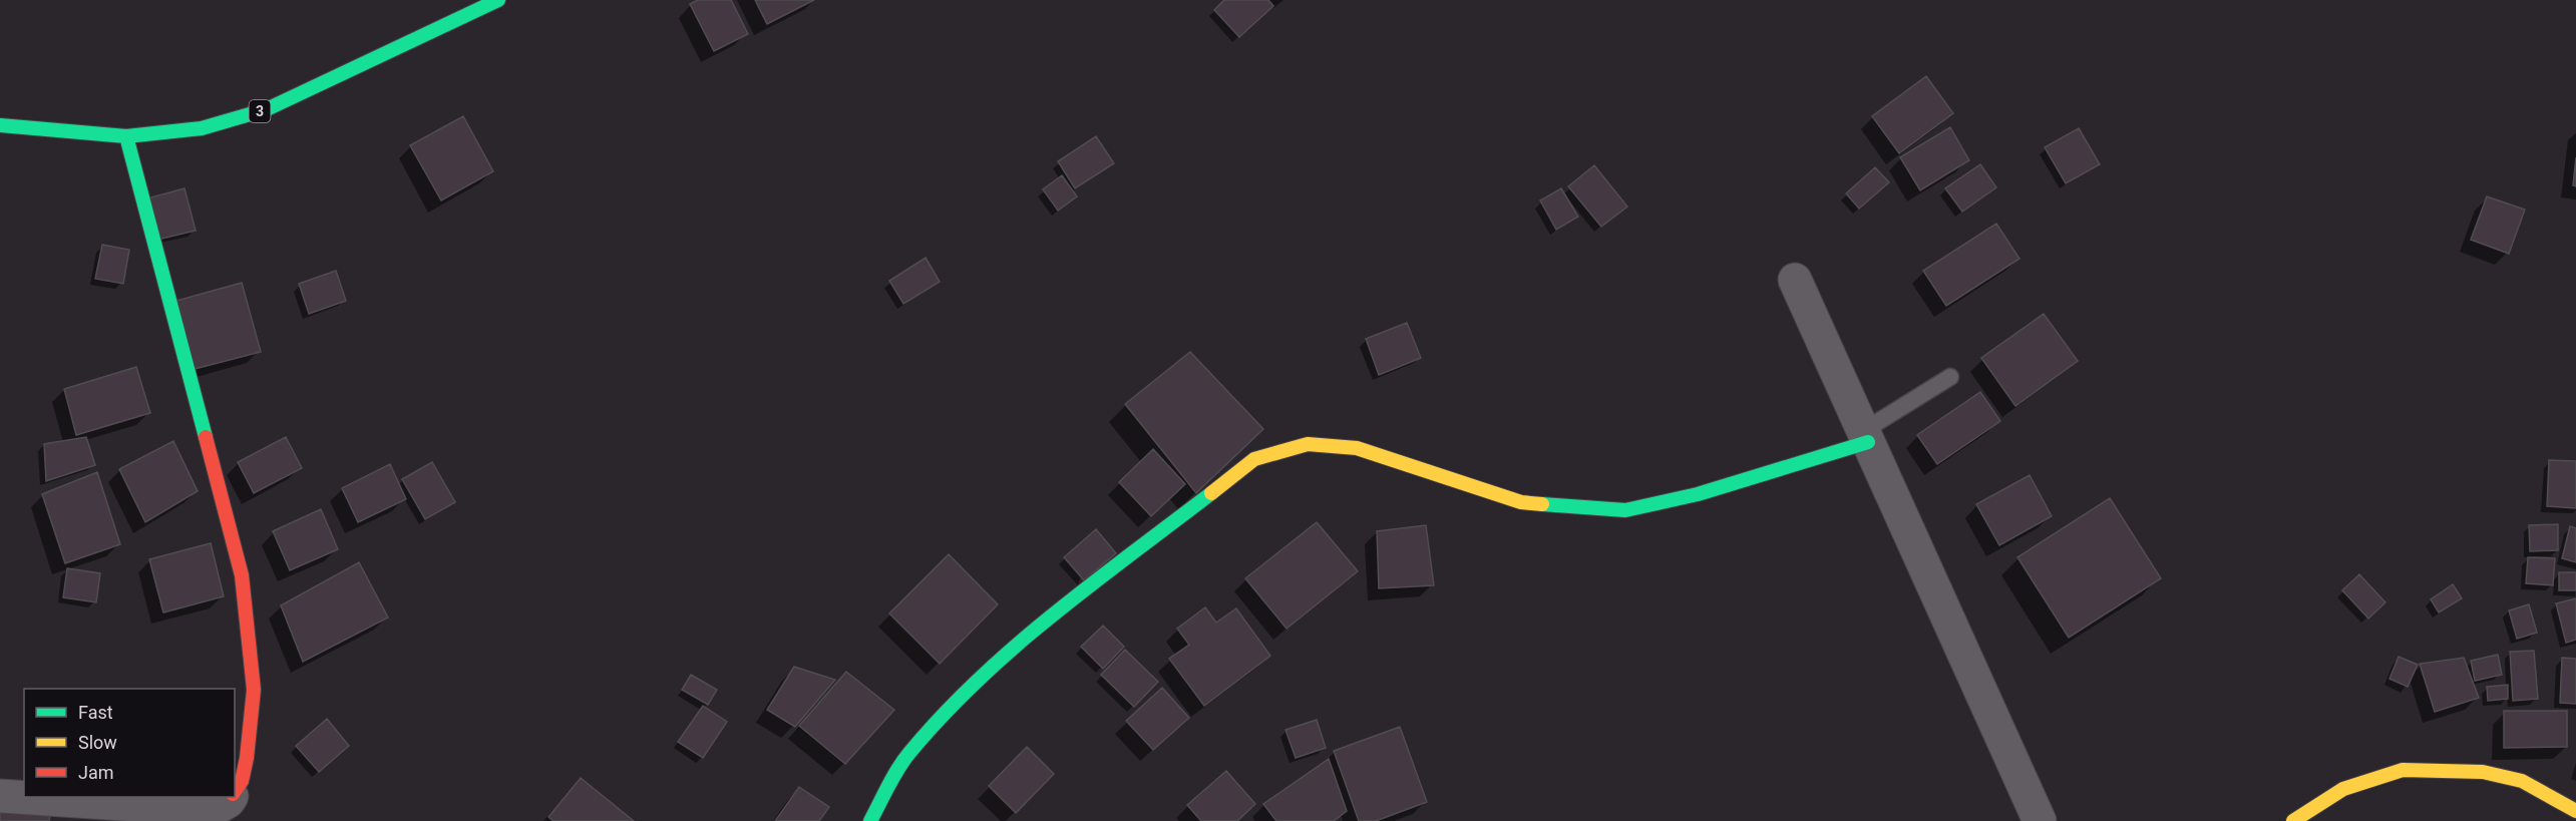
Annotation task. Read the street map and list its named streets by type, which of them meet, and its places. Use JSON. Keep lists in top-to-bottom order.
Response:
{
  "streets": {
    "main road": ["3"]
  },
  "legend": ["Fast", "Slow", "Jam"]
}
